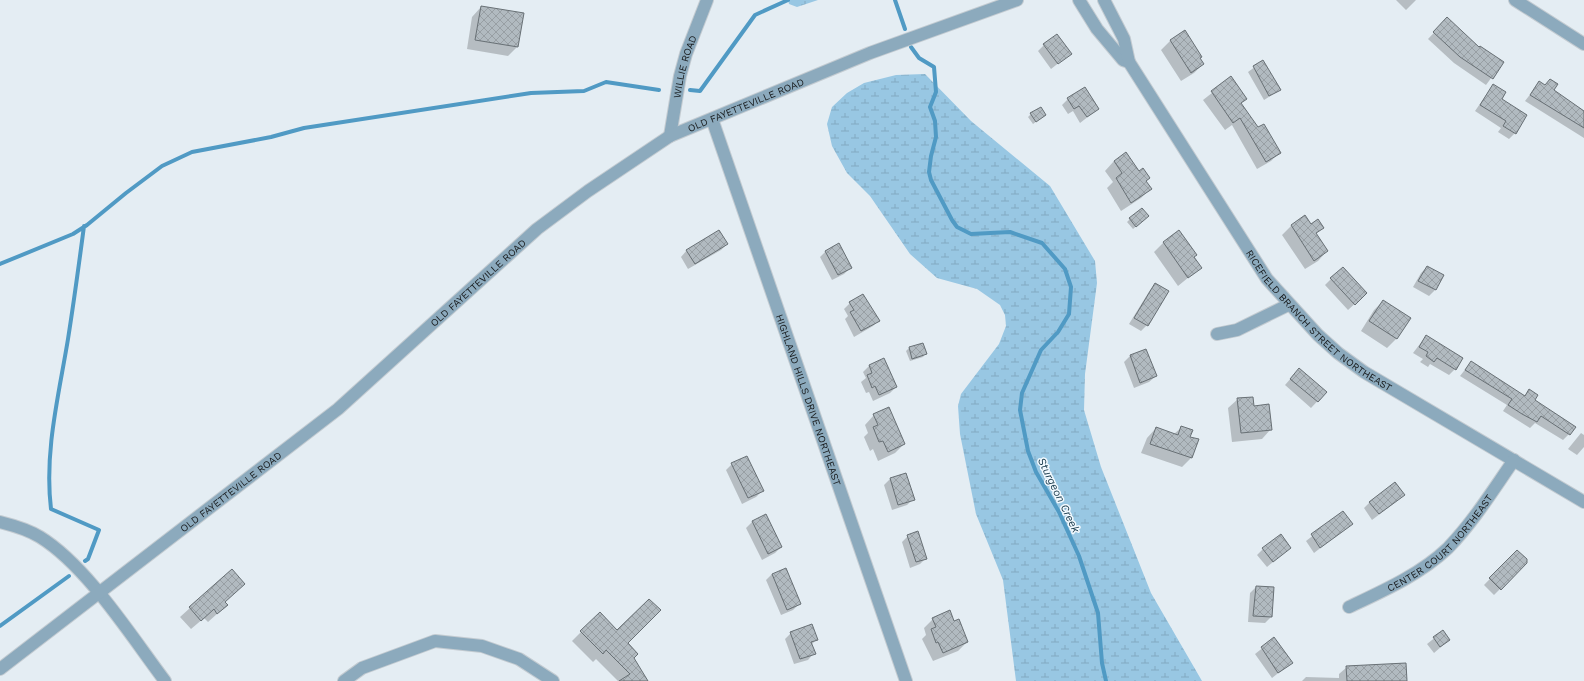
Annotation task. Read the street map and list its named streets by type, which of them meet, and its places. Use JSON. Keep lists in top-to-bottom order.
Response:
{
  "streets": {
    "street": [
      "WILLIE ROAD",
      "OLD FAYETTEVILLE ROAD",
      "RICEFIELD BRANCH STREET NORTHEAST",
      "HIGHLAND HILLS DRIVE NORTHEAST",
      "CENTER COURT NORTHEAST"
    ]
  },
  "crossings": [
    ["WILLIE ROAD", "OLD FAYETTEVILLE ROAD"],
    ["OLD FAYETTEVILLE ROAD", "HIGHLAND HILLS DRIVE NORTHEAST"],
    ["RICEFIELD BRANCH STREET NORTHEAST", "CENTER COURT NORTHEAST"]
  ],
  "water": ["Sturgeon Creek"]
}
